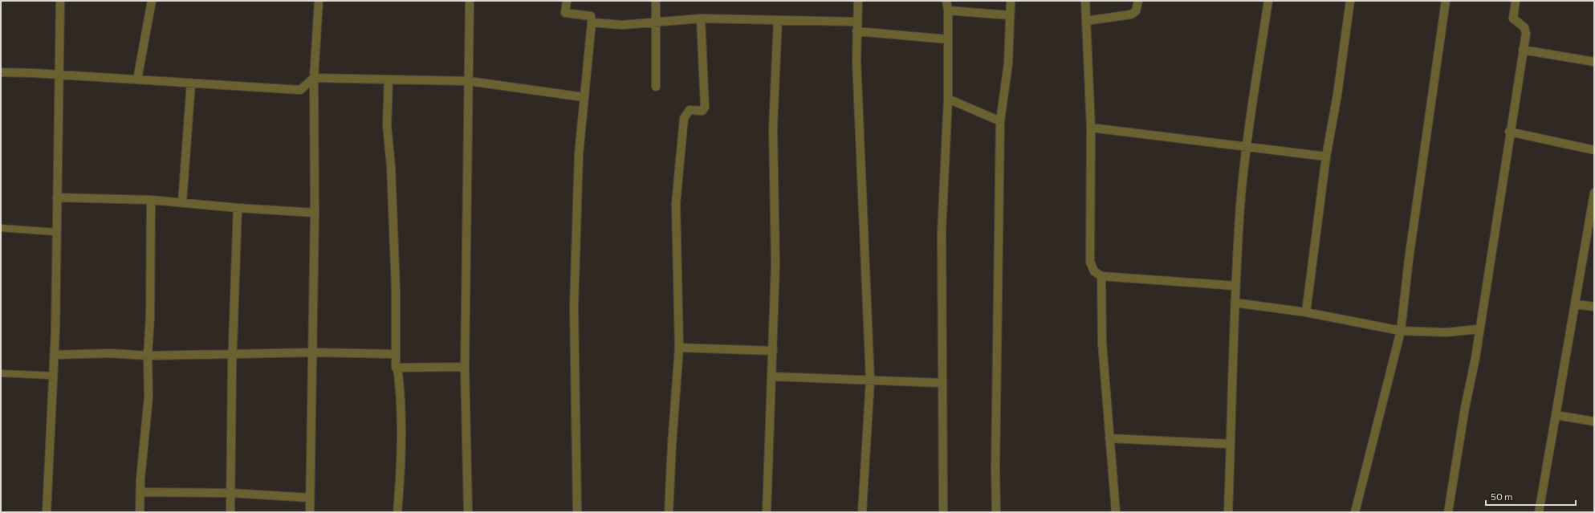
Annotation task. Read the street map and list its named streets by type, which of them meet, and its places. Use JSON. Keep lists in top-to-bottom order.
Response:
{
  "scale_bar": "50 m"
}
